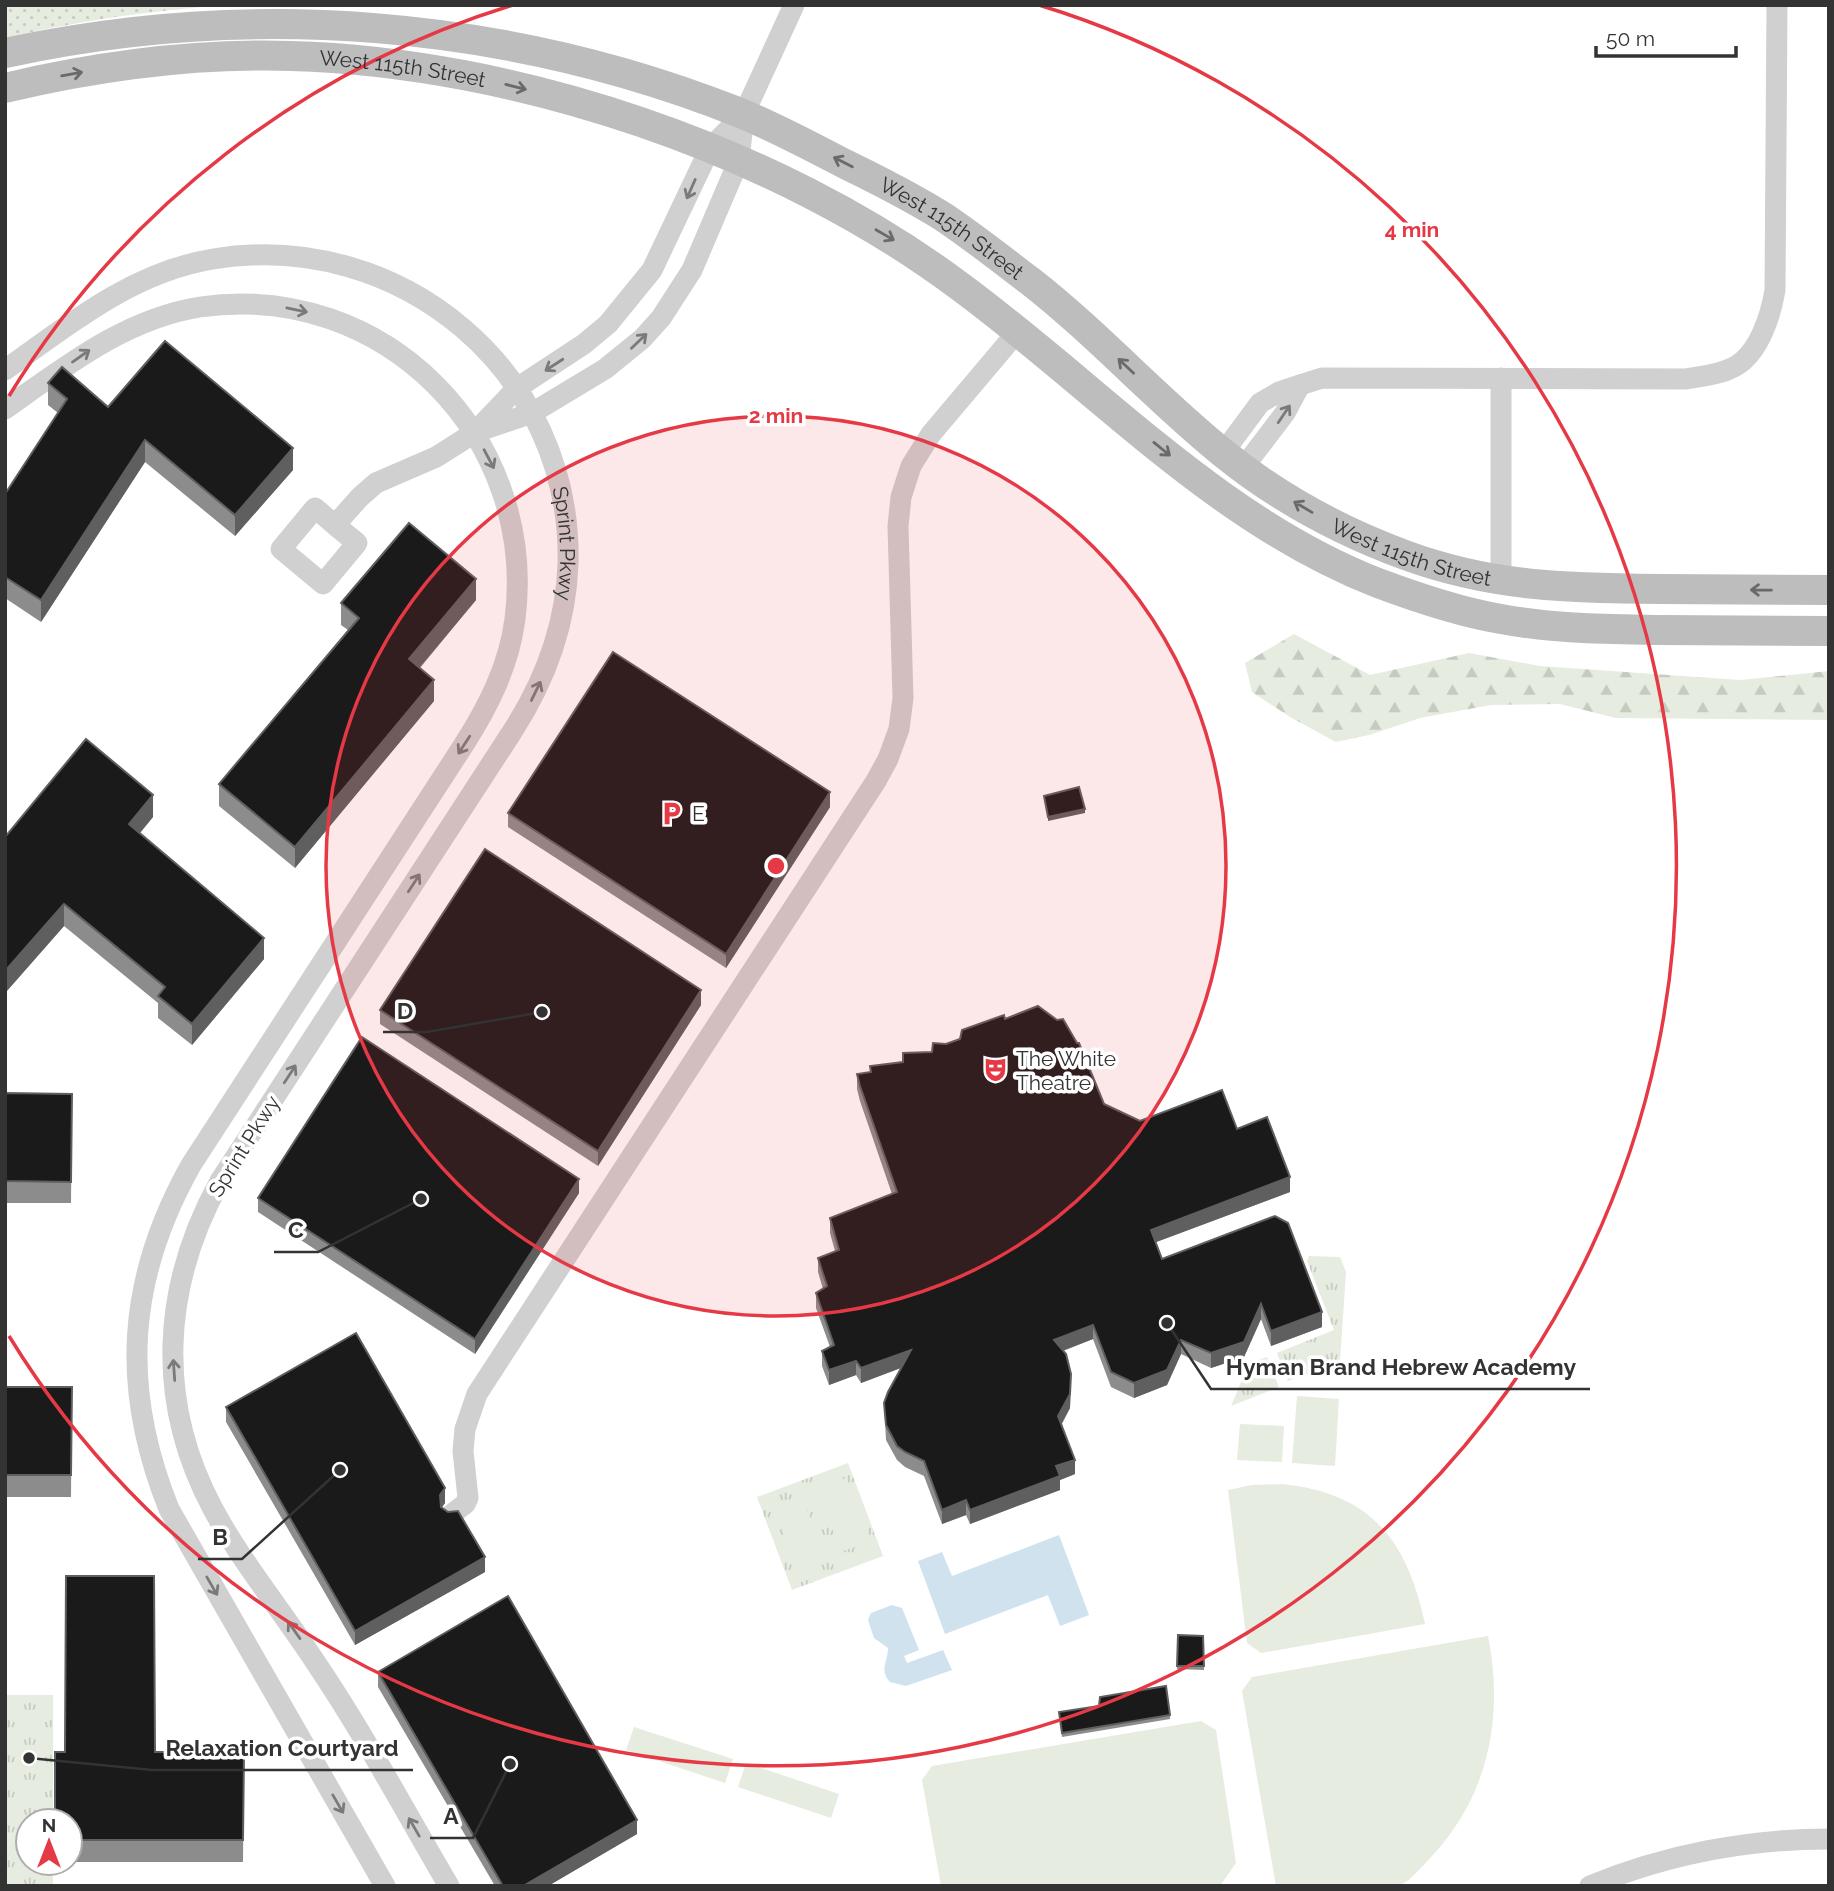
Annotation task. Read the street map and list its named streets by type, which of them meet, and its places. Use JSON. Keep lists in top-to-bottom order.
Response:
{
  "streets": {
    "street": ["West 115th Street", "Sprint Pkwy"]
  },
  "places": {
    "parking": ["E"],
    "other": [
      "D",
      "C",
      "Hyman Brand Hebrew Academy",
      "B",
      "Relaxation Courtyard",
      "A"
    ],
    "theatre": ["The White Theatre"]
  },
  "scale_bar": "50 m",
  "north": "top",
  "rings": ["4 min", "2 min"]
}
